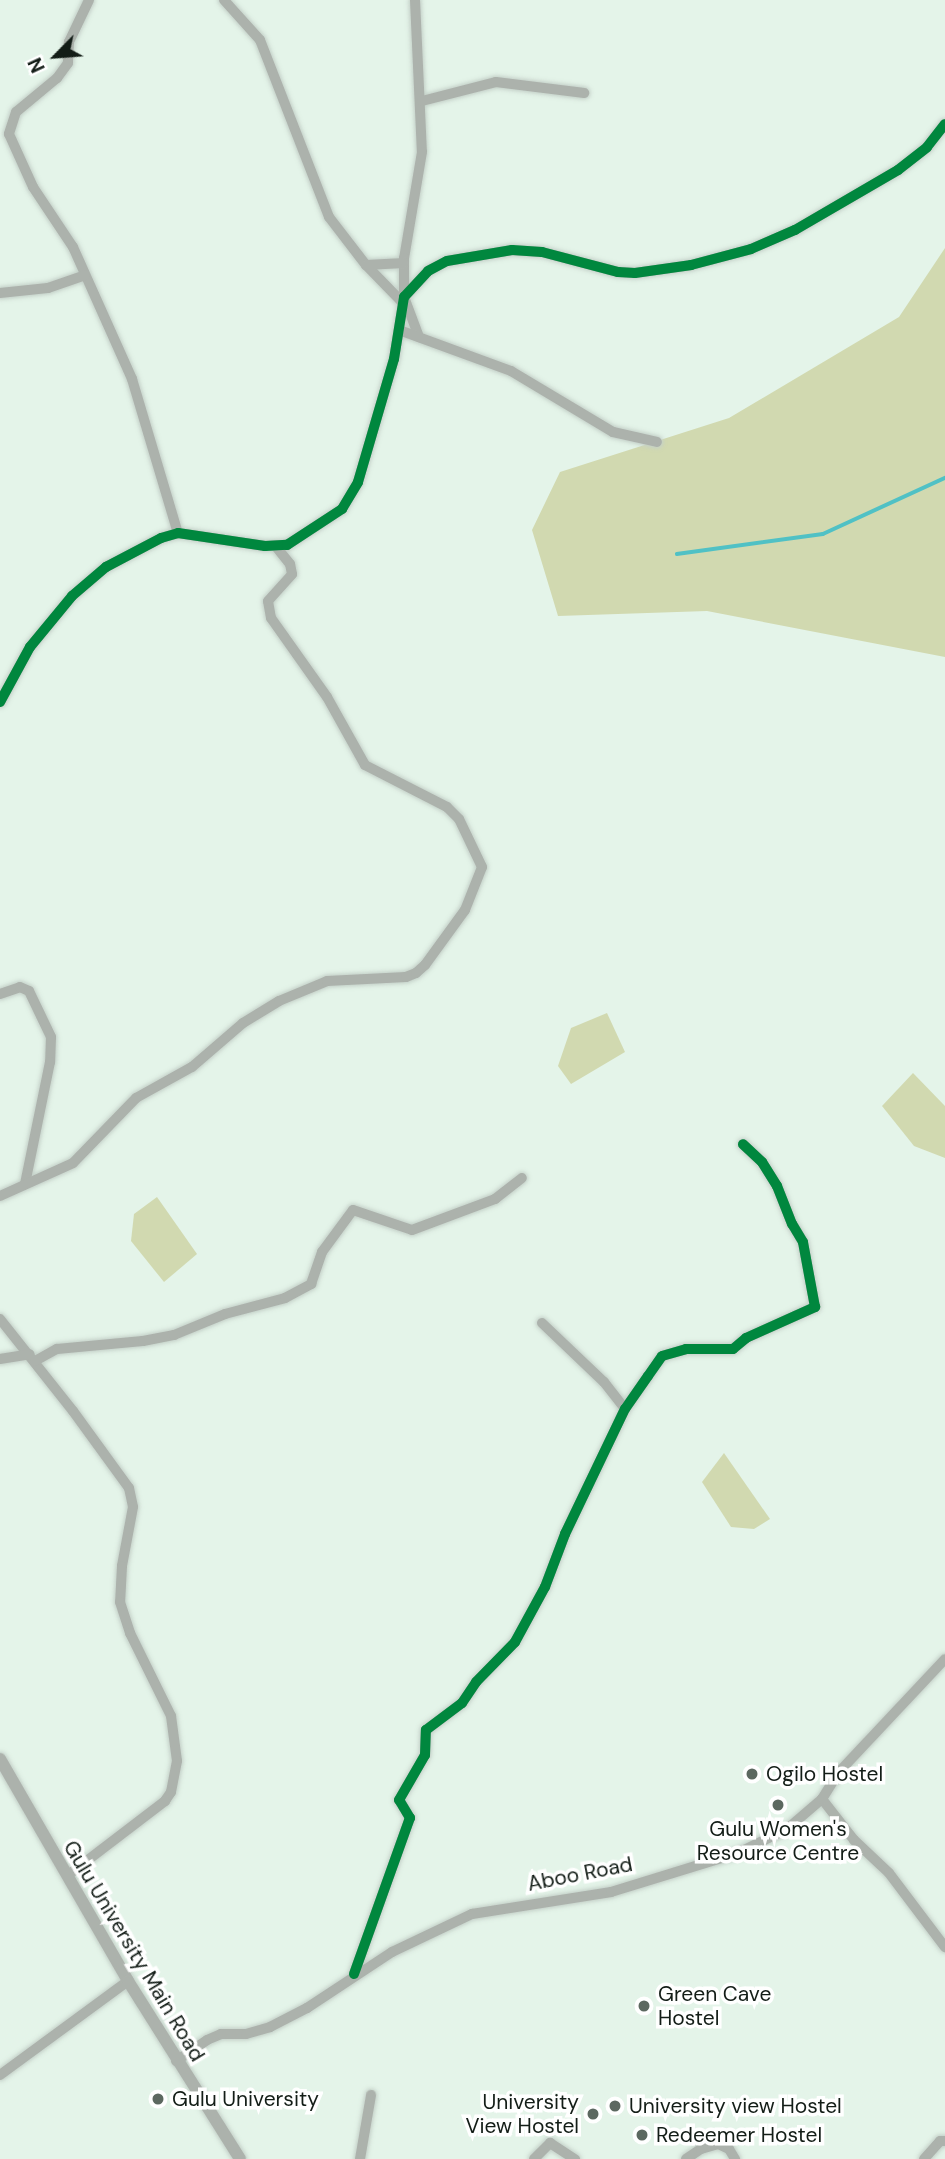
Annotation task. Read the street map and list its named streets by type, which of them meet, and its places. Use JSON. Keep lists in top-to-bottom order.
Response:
{
  "streets": {
    "street": ["Aboo Road", "Gulu University Main Road"]
  },
  "crossings": [
    ["Aboo Road", "Gulu University Main Road"]
  ],
  "places": [
    "Ogilo Hostel",
    "Gulu Women's Resource Centre",
    "Green Cave Hostel",
    "Gulu University",
    "University view Hostel",
    "University View Hostel",
    "Redeemer Hostel"
  ],
  "north": "bottom left"
}
